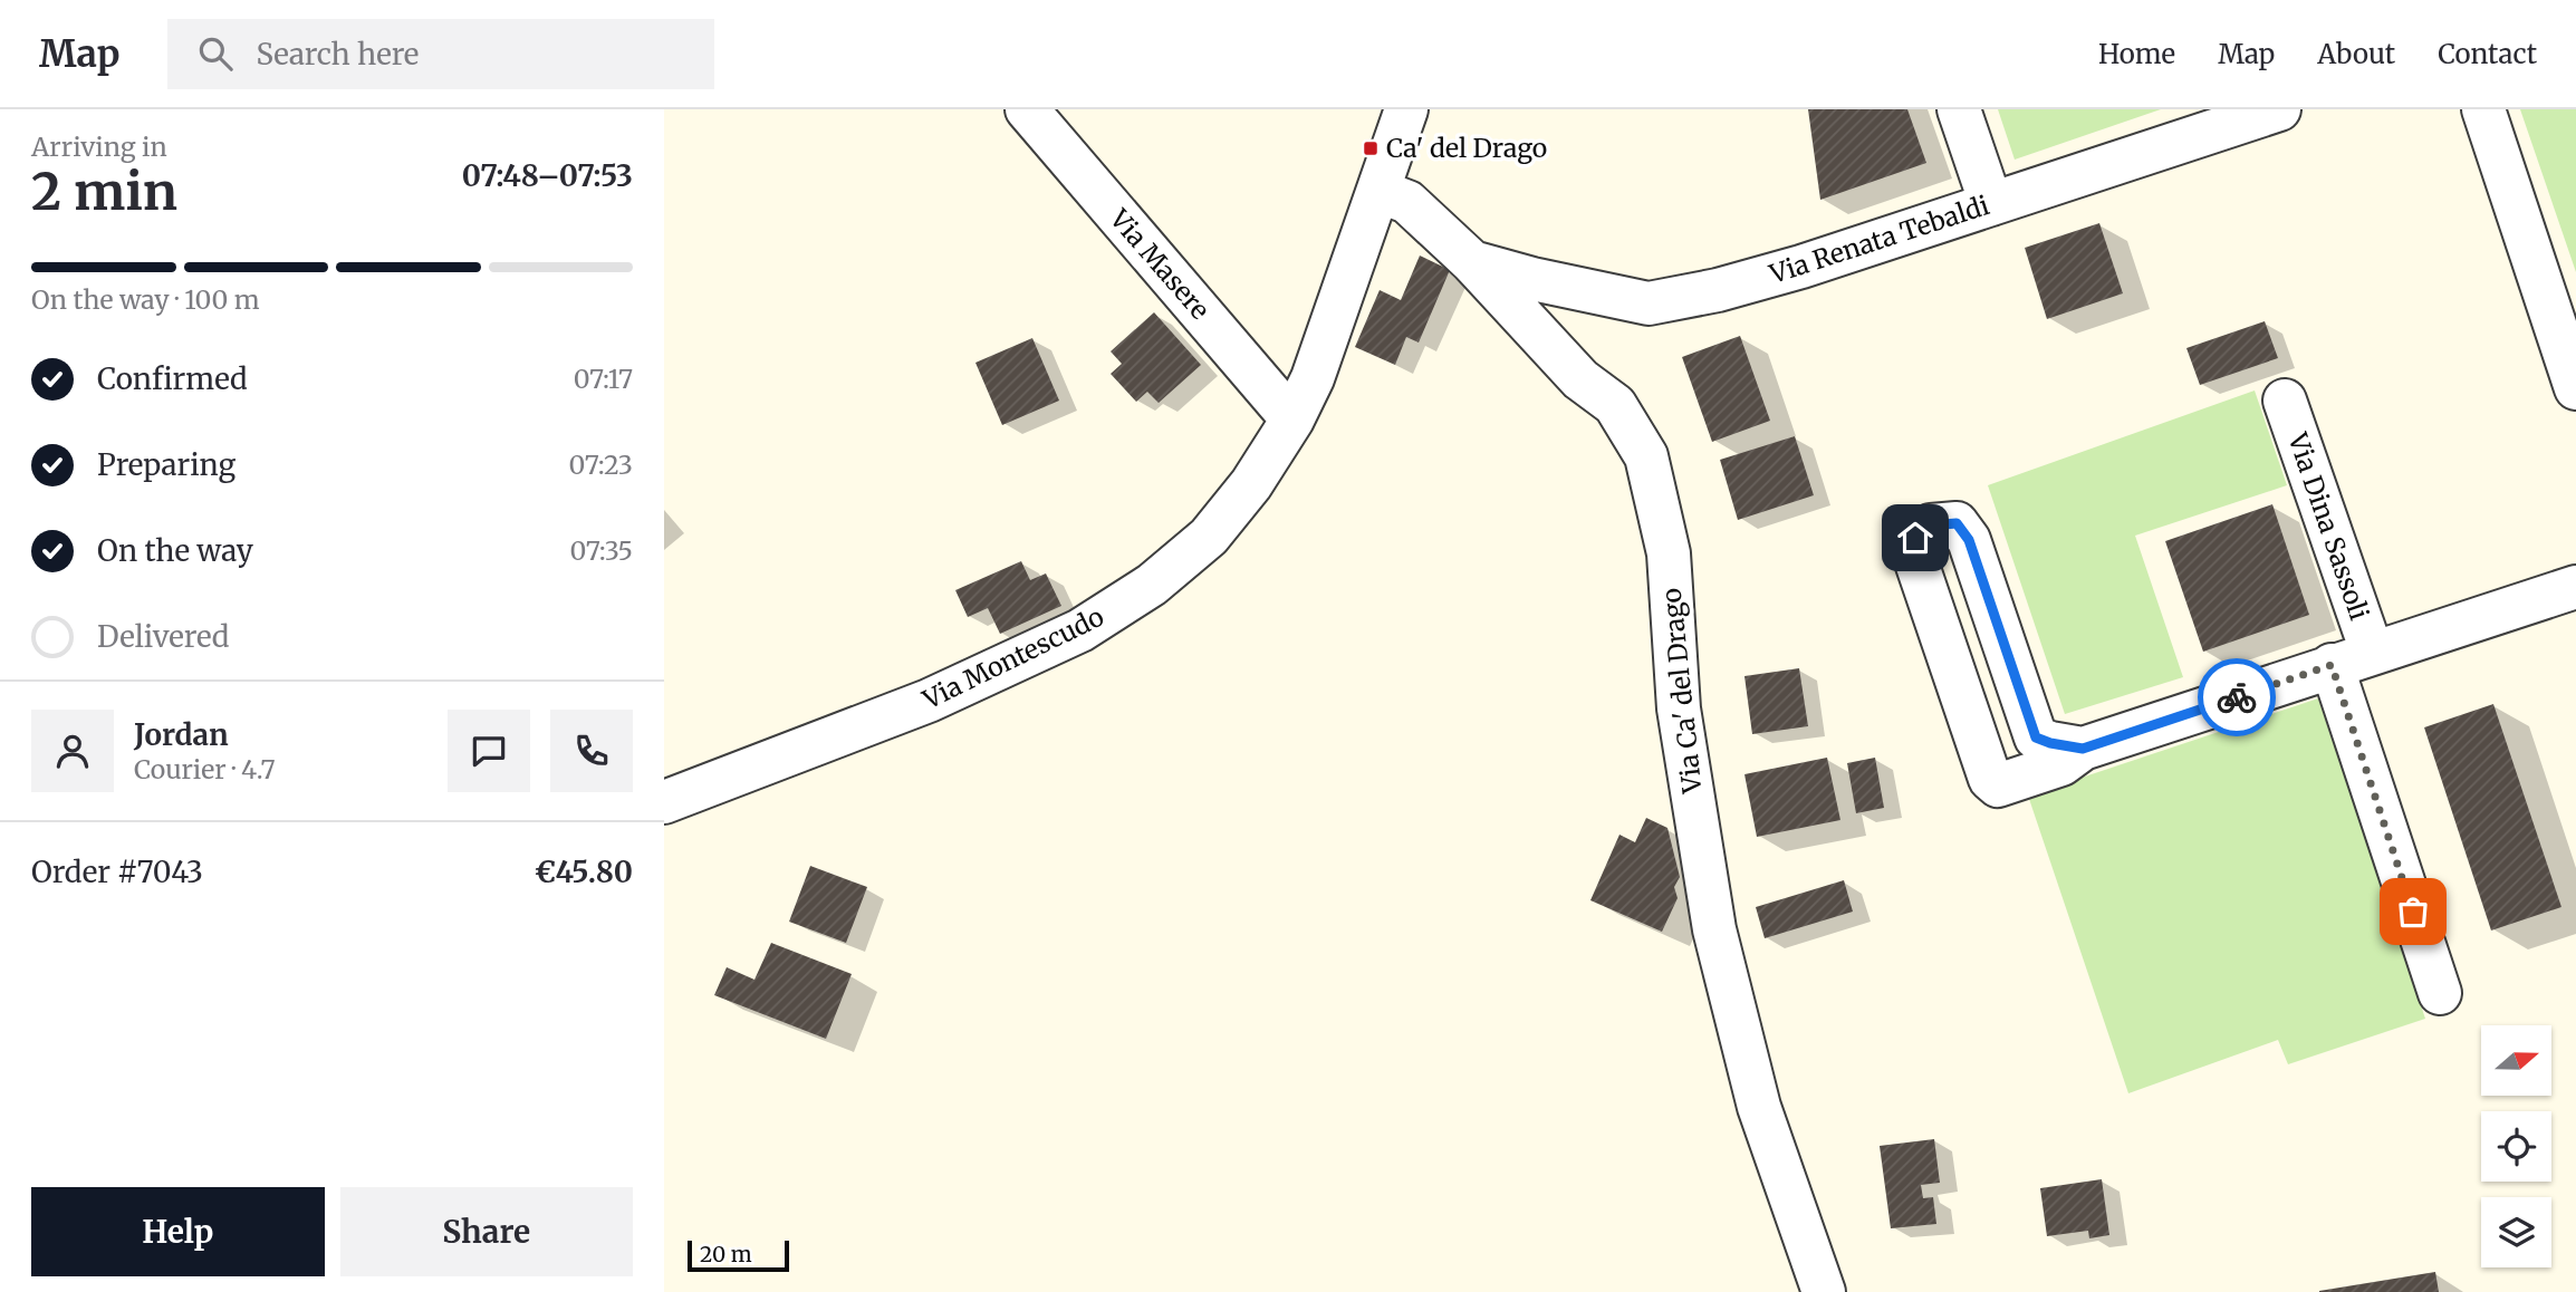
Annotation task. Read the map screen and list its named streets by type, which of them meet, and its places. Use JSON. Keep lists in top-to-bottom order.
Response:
{
  "streets": {
    "street": [
      "Via Renata Tebaldi",
      "Via Masere",
      "Via Dina Sassoli",
      "Via Montescudo",
      "Via Ca' del Drago"
    ]
  },
  "crossings": [
    ["Via Renata Tebaldi", "Via Ca' del Drago"],
    ["Via Masere", "Via Montescudo"],
    ["Via Montescudo", "Via Ca' del Drago"]
  ],
  "places": {
    "transit": ["Ca' del Drago"]
  },
  "scale_bar": "20 m",
  "north": "right",
  "page": {
    "header": "Map",
    "search": "Search here",
    "nav": [
      "Home",
      "Map",
      "About",
      "Contact"
    ],
    "heading": ["2 min", "Arriving in", "07:48–07:53"],
    "panel": [
      "Jordan",
      "Courier · 4.7",
      "Order #7043",
      "€45.80"
    ],
    "bar": "On the way · 100 m",
    "list": [
      ["Confirmed", "07:17"],
      ["Preparing", "07:23"],
      ["On the way", "07:35"],
      "Delivered"
    ],
    "buttons": ["Help", "Share"],
    "scale": "20 m"
  }
}
